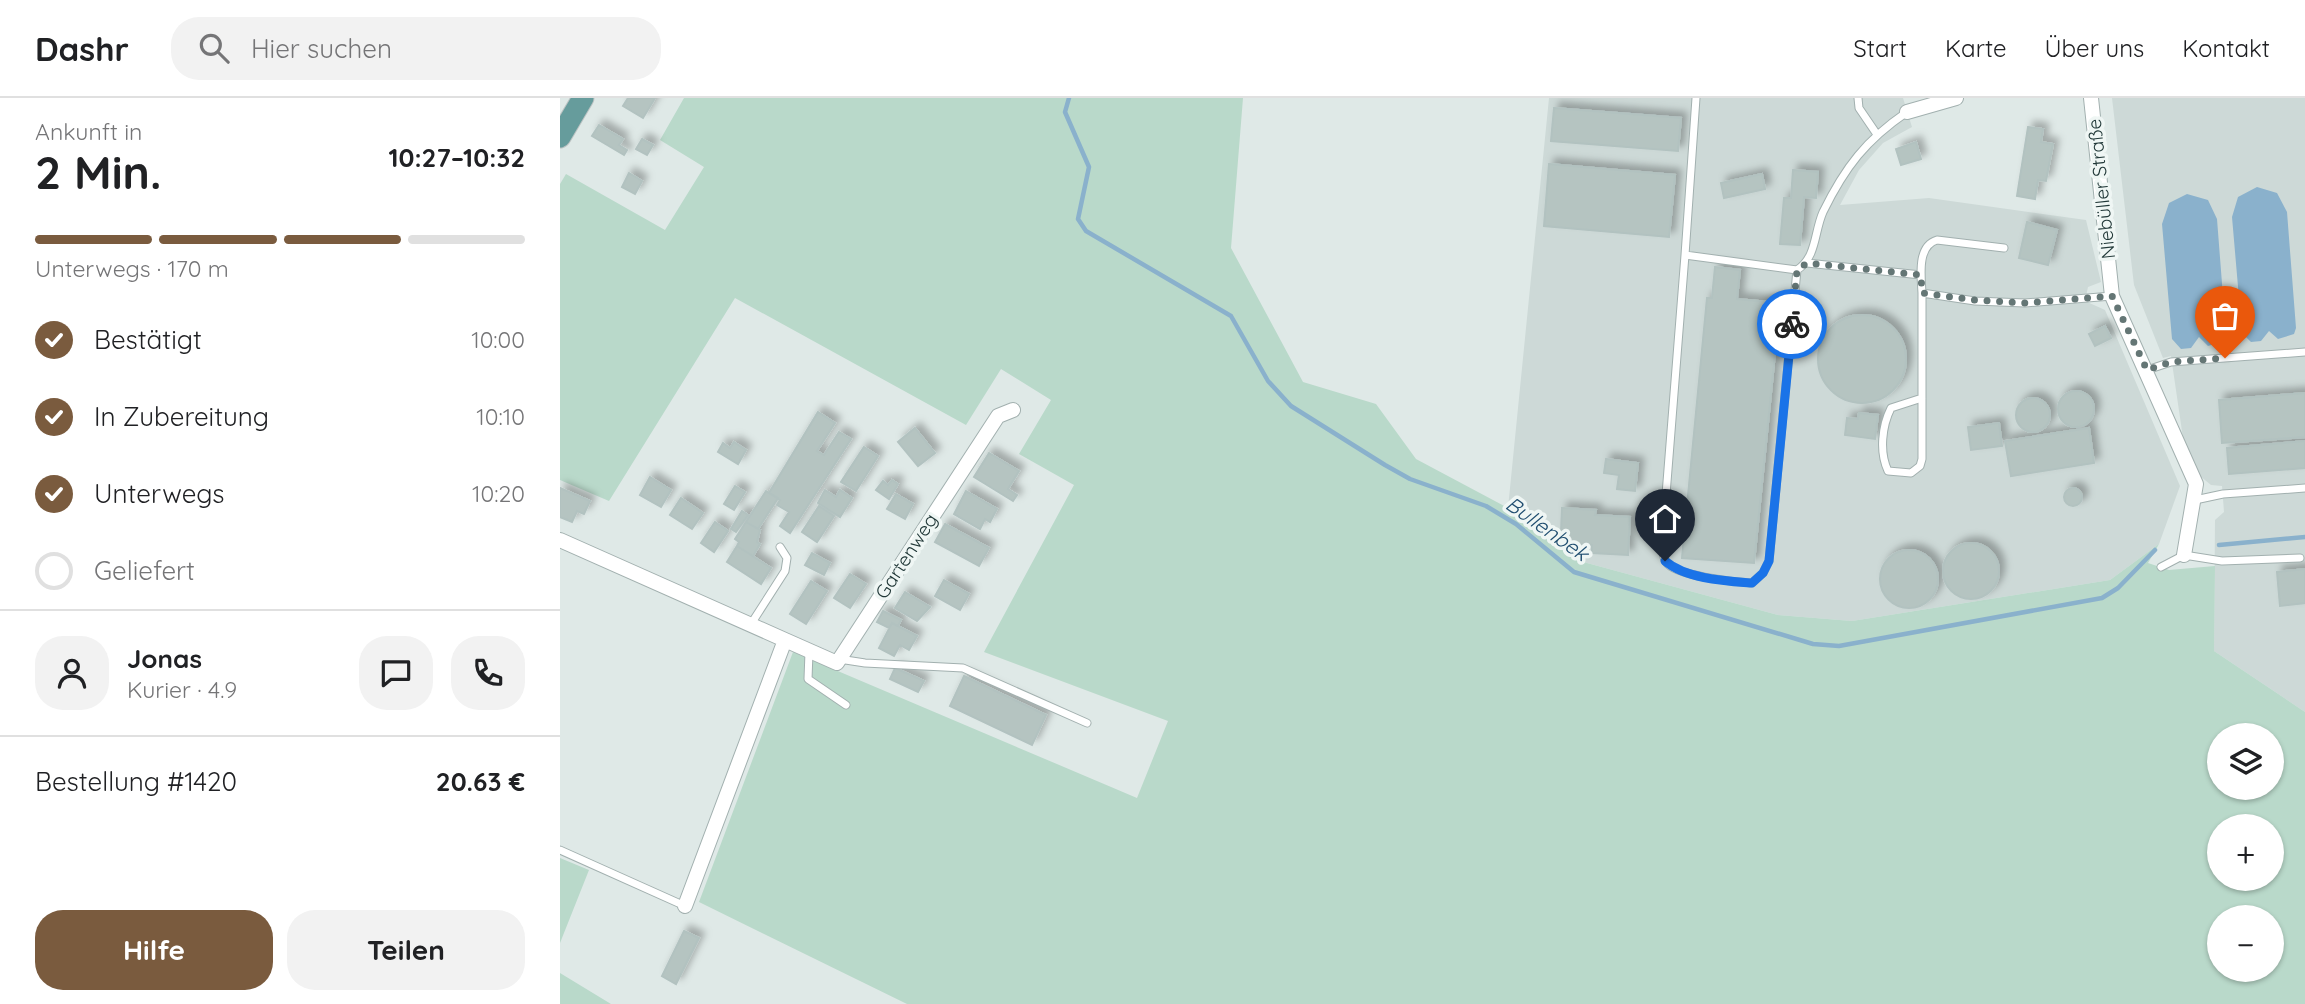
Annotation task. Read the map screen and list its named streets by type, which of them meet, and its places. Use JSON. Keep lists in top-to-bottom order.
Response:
{
  "streets": {
    "street": ["Niebüller Straße", "Gartenweg"]
  },
  "water": ["Bullenbek"],
  "page": {
    "header": "Dashr",
    "search": "Hier suchen",
    "nav": [
      "Start",
      "Karte",
      "Über uns",
      "Kontakt"
    ],
    "heading": ["2 Min.", "Ankunft in", "10:27–10:32"],
    "panel": [
      "Jonas",
      "Kurier · 4.9",
      "Bestellung #1420",
      "20.63 €"
    ],
    "bar": "Unterwegs · 170 m",
    "list": [
      ["Bestätigt", "10:00"],
      ["In Zubereitung", "10:10"],
      ["Unterwegs", "10:20"],
      "Geliefert"
    ],
    "map_buttons": ["+", "−"],
    "buttons": ["Hilfe", "Teilen"]
  }
}
